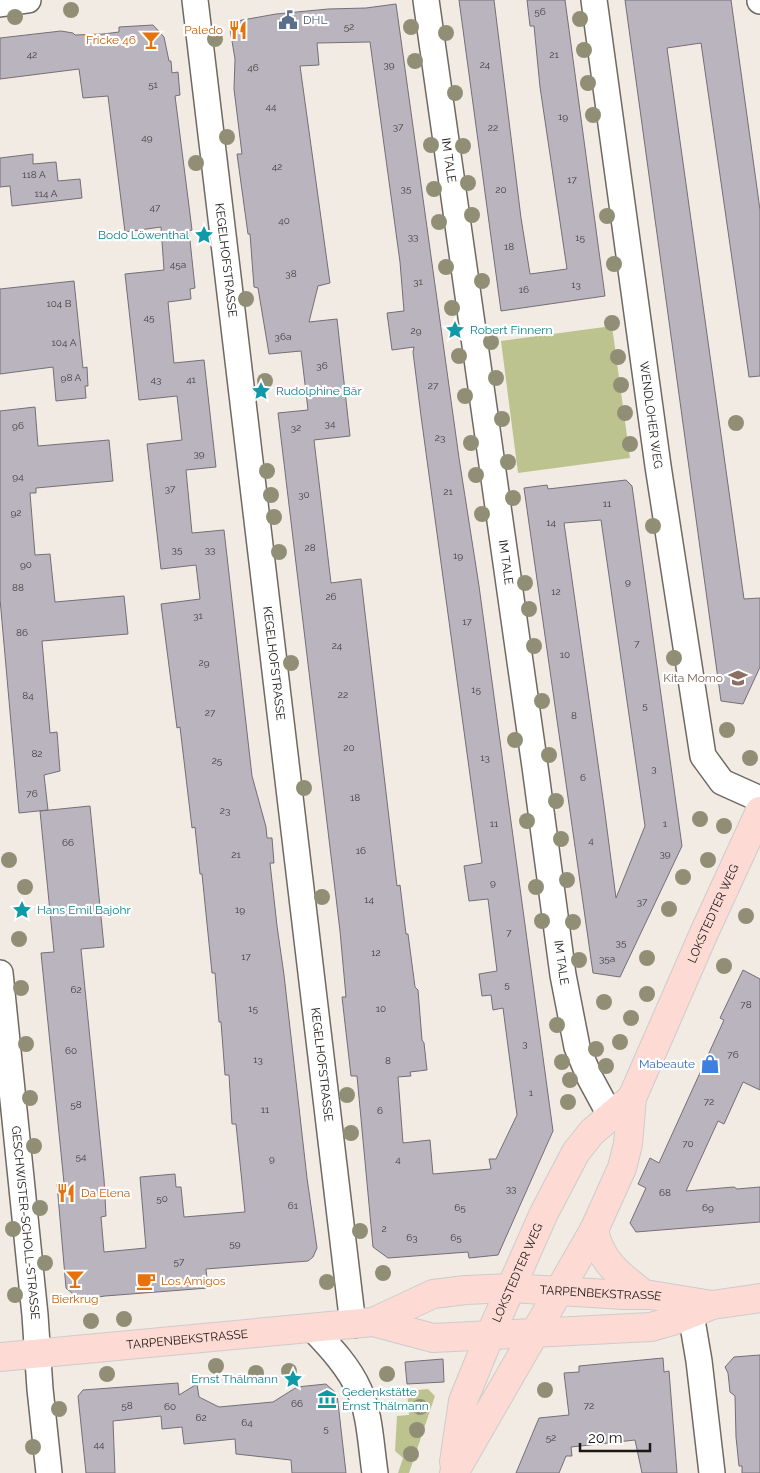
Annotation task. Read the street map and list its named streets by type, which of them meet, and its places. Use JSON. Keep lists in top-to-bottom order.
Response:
{
  "streets": {
    "main road": ["LOKSTEDTER WEG", "TARPENBEKSTRASSE"],
    "street": [
      "IM TALE",
      "KEGELHOFSTRASSE",
      "WENDLOHER WEG",
      "GESCHWISTER-SCHOLL-STRASSE"
    ]
  },
  "crossings": [
    ["IM TALE", "LOKSTEDTER WEG"],
    ["KEGELHOFSTRASSE", "TARPENBEKSTRASSE"],
    ["LOKSTEDTER WEG", "TARPENBEKSTRASSE"],
    ["GESCHWISTER-SCHOLL-STRASSE", "TARPENBEKSTRASSE"]
  ],
  "places": {
    "public building": ["DHL"],
    "restaurant": ["Paledo", "Da Elena"],
    "bar": ["Fricke 46", "Bierkrug"],
    "place": [
      "Bodo Löwenthal",
      "Robert Finnern",
      "Rudolphine Bär",
      "Hans Emil Bajohr",
      "Ernst Thälmann"
    ],
    "school or university": ["Kita Momo"],
    "shop": ["Mabeaute"],
    "cafe": ["Los Amigos"],
    "museum": ["Gedenkstätte Ernst Thälmann"]
  },
  "house_numbers": [
    "56",
    "52",
    "42",
    "21",
    "39",
    "24",
    "46",
    "51",
    "44",
    "19",
    "37",
    "22",
    "49",
    "42",
    "118 A",
    "17",
    "35",
    "20",
    "114 A",
    "47",
    "40",
    "33",
    "15",
    "18",
    "45a",
    "38",
    "31",
    "13",
    "16",
    "104 B",
    "45",
    "29",
    "36a",
    "104 A",
    "36",
    "98 A",
    "43",
    "41",
    "27",
    "34",
    "96",
    "32",
    "23",
    "39",
    "94",
    "37",
    "21",
    "30",
    "11",
    "92",
    "14",
    "28",
    "35",
    "33",
    "19",
    "90",
    "9",
    "88",
    "12",
    "26",
    "31",
    "17",
    "86",
    "7",
    "24",
    "10",
    "29",
    "15",
    "22",
    "84",
    "5",
    "27",
    "8",
    "20",
    "82",
    "13",
    "25",
    "3",
    "6",
    "76",
    "18",
    "23",
    "11",
    "1",
    "4",
    "66",
    "16",
    "39",
    "21",
    "9",
    "14",
    "37",
    "19",
    "7",
    "35",
    "12",
    "17",
    "35a",
    "5",
    "62",
    "78",
    "15",
    "10",
    "3",
    "60",
    "76",
    "13",
    "8",
    "1",
    "72",
    "58",
    "11",
    "6",
    "70",
    "54",
    "9",
    "4",
    "33",
    "68",
    "50",
    "61",
    "65",
    "69",
    "2",
    "63",
    "65",
    "59",
    "57",
    "66",
    "58",
    "72",
    "60",
    "62",
    "64",
    "5",
    "52",
    "44"
  ],
  "scale_bar": "20 m"
}
